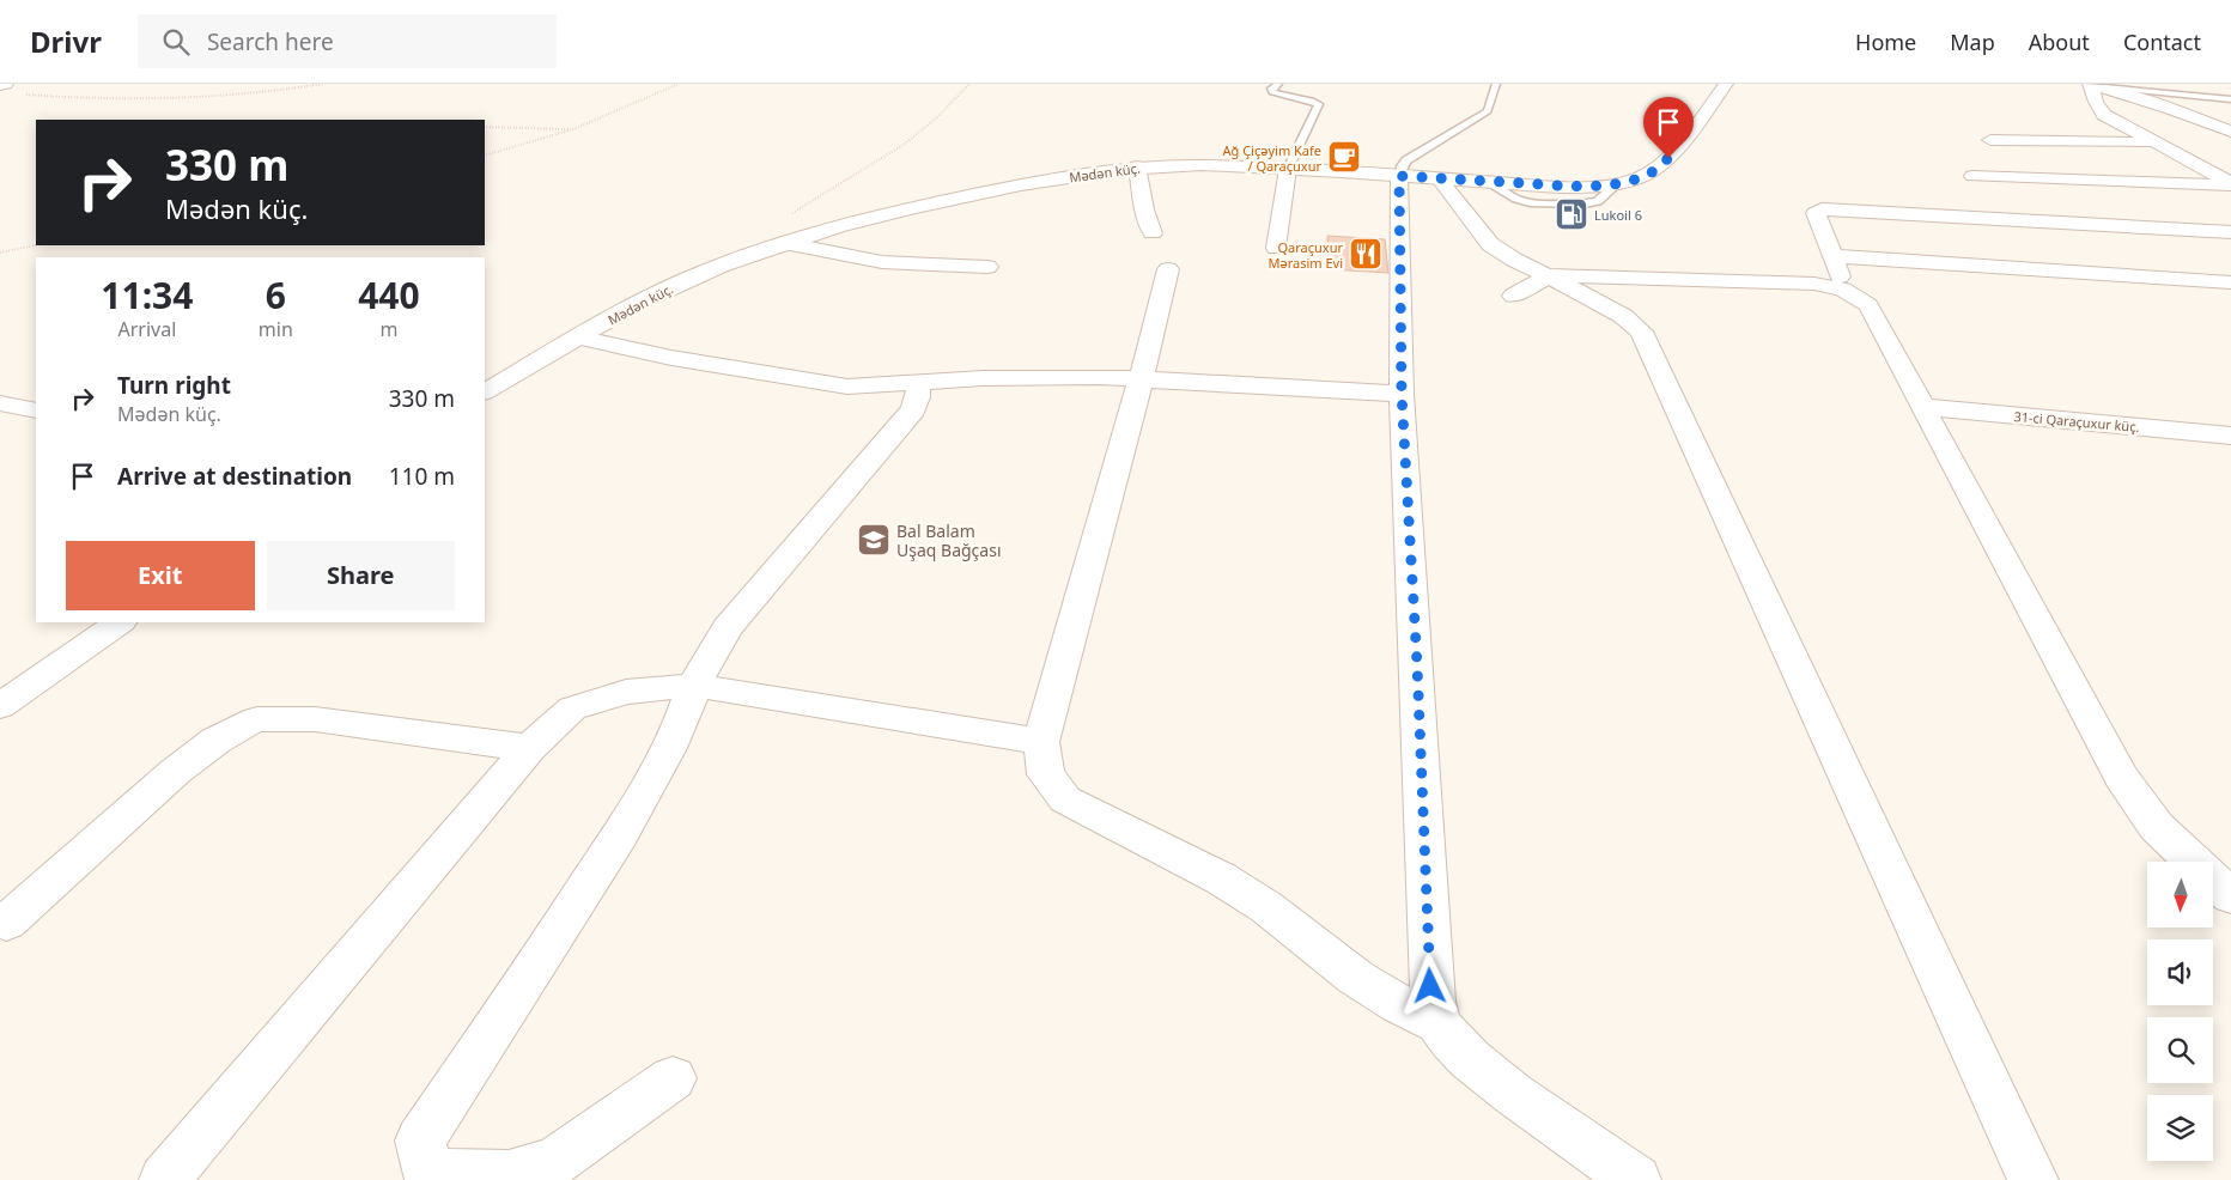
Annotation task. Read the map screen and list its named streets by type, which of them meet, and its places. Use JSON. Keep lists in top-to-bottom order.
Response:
{
  "streets": {
    "street": ["Mədən küç.", "31-ci Qaraçuxur küç."]
  },
  "places": {
    "cafe": ["Ağ Çiçəyim Kafe / Qaraçuxur"],
    "fuel station": ["Lukoil 6"],
    "restaurant": ["Qaraçuxur Mərasim Evi"],
    "school or university": ["Bal Balam Uşaq Bağçası"]
  },
  "north": "bottom",
  "page": {
    "header": "Drivr",
    "search": "Search here",
    "nav": [
      "Home",
      "Map",
      "About",
      "Contact"
    ],
    "turn": ["330 m", "Mədən küç."],
    "eta": [
      "11:34",
      "Arrival",
      "6",
      "min",
      "440",
      "m"
    ],
    "list": [
      {
        "name": "Turn right",
        "note": "Mədən küç.",
        "value": "330 m"
      },
      {
        "name": "Arrive at destination",
        "value": "110 m"
      }
    ],
    "buttons": ["Exit", "Share"]
  }
}
